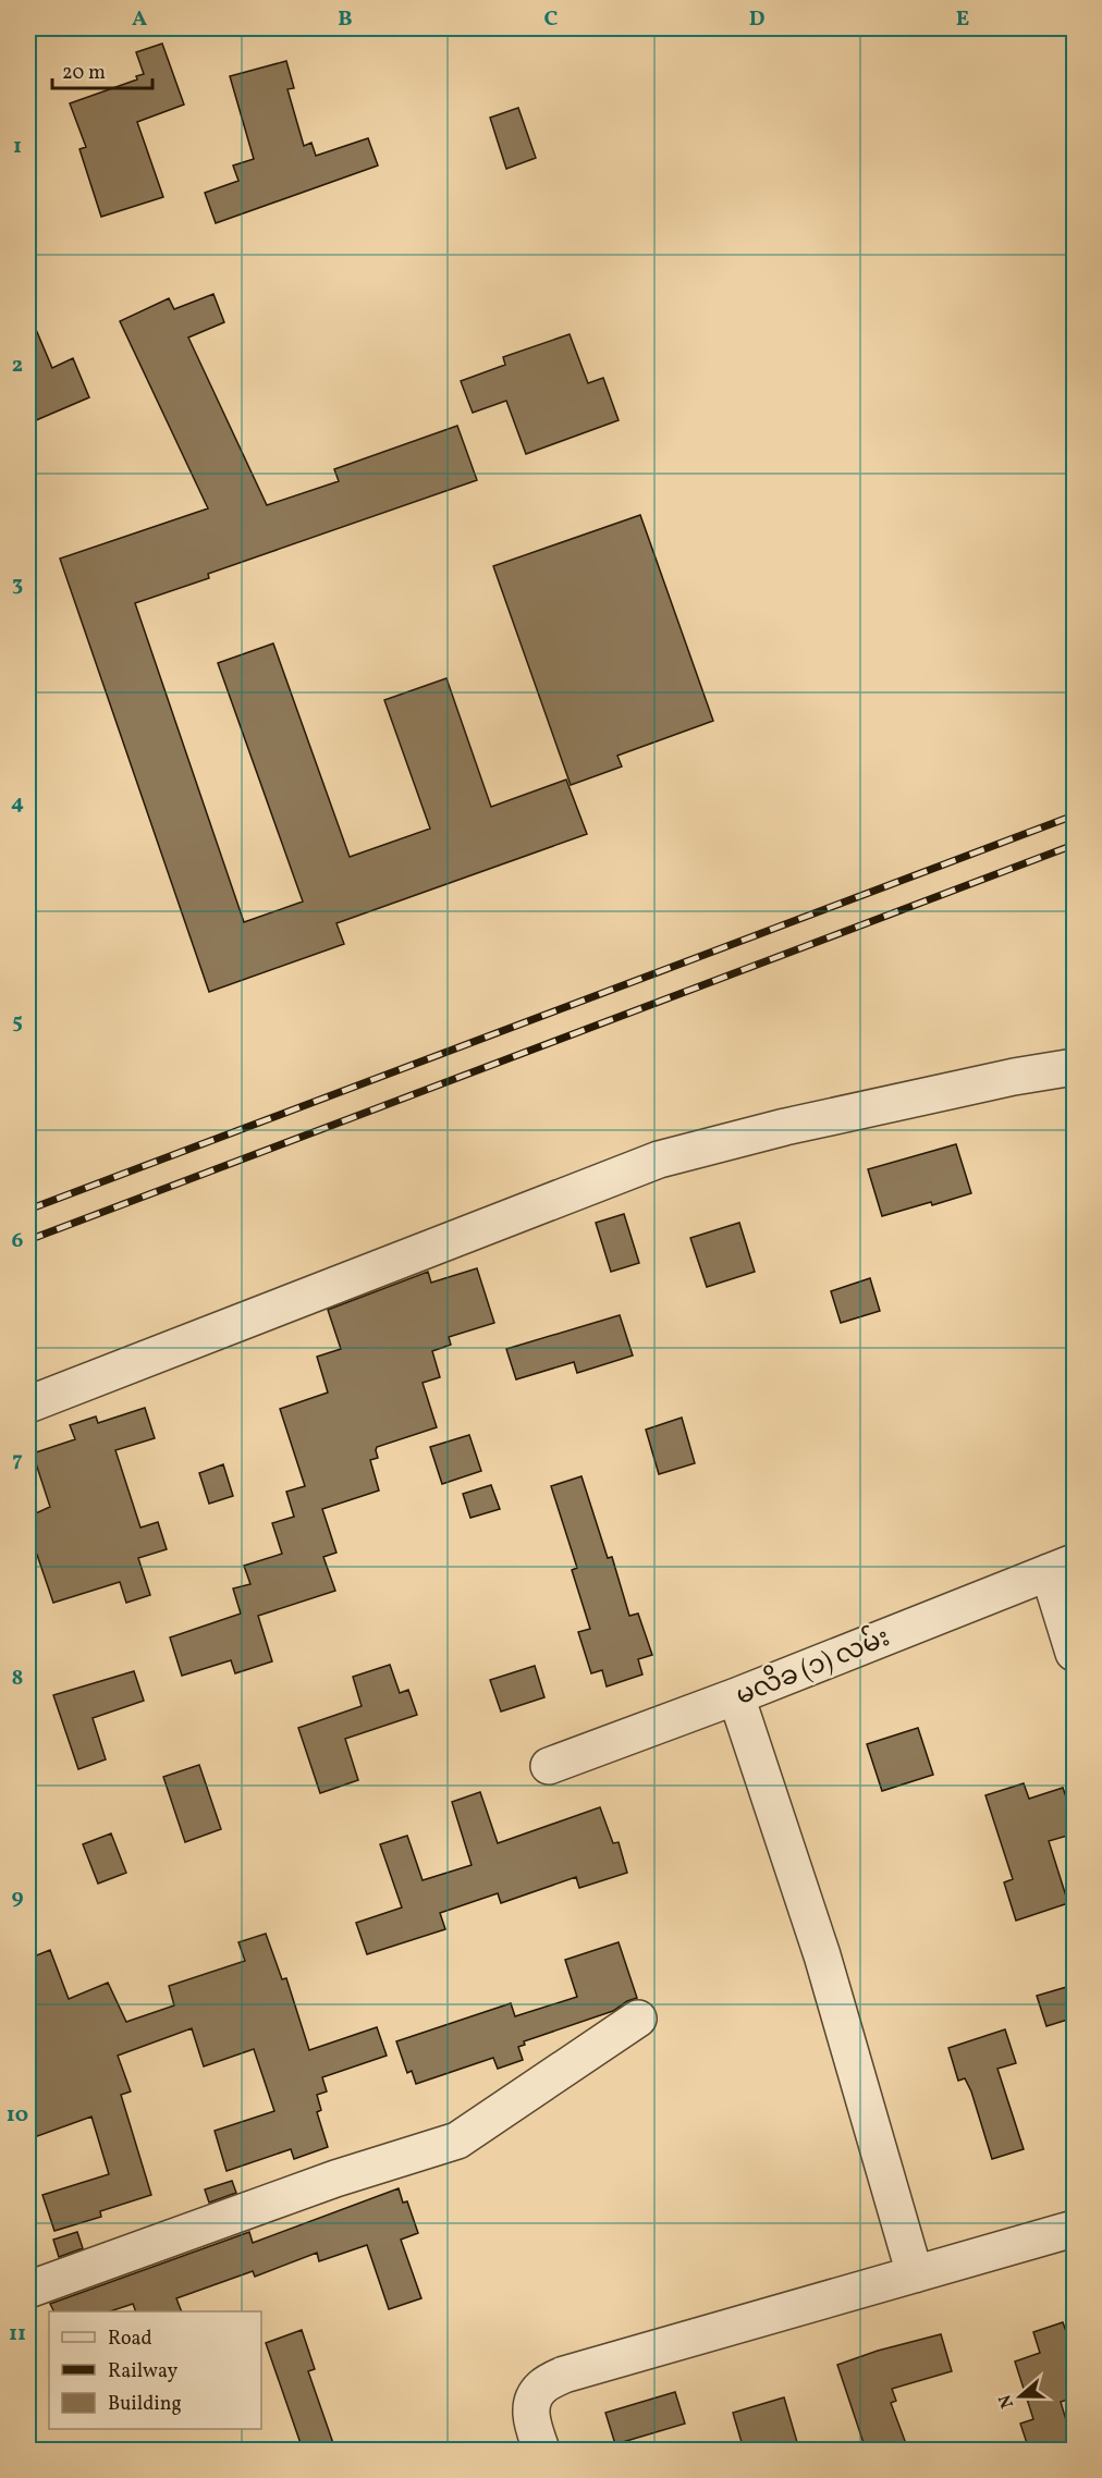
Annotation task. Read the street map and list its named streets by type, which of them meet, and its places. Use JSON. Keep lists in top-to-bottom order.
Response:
{
  "streets": {
    "street": ["မလိခ (၁) လမ်း"]
  },
  "legend": ["Road", "Railway", "Building"],
  "scale_bar": "20 m",
  "north": "left",
  "grid": {
    "columns": [
      "A",
      "B",
      "C",
      "D",
      "E"
    ],
    "rows": [
      "1",
      "2",
      "3",
      "4",
      "5",
      "6",
      "7",
      "8",
      "9",
      "10",
      "11"
    ]
  }
}
